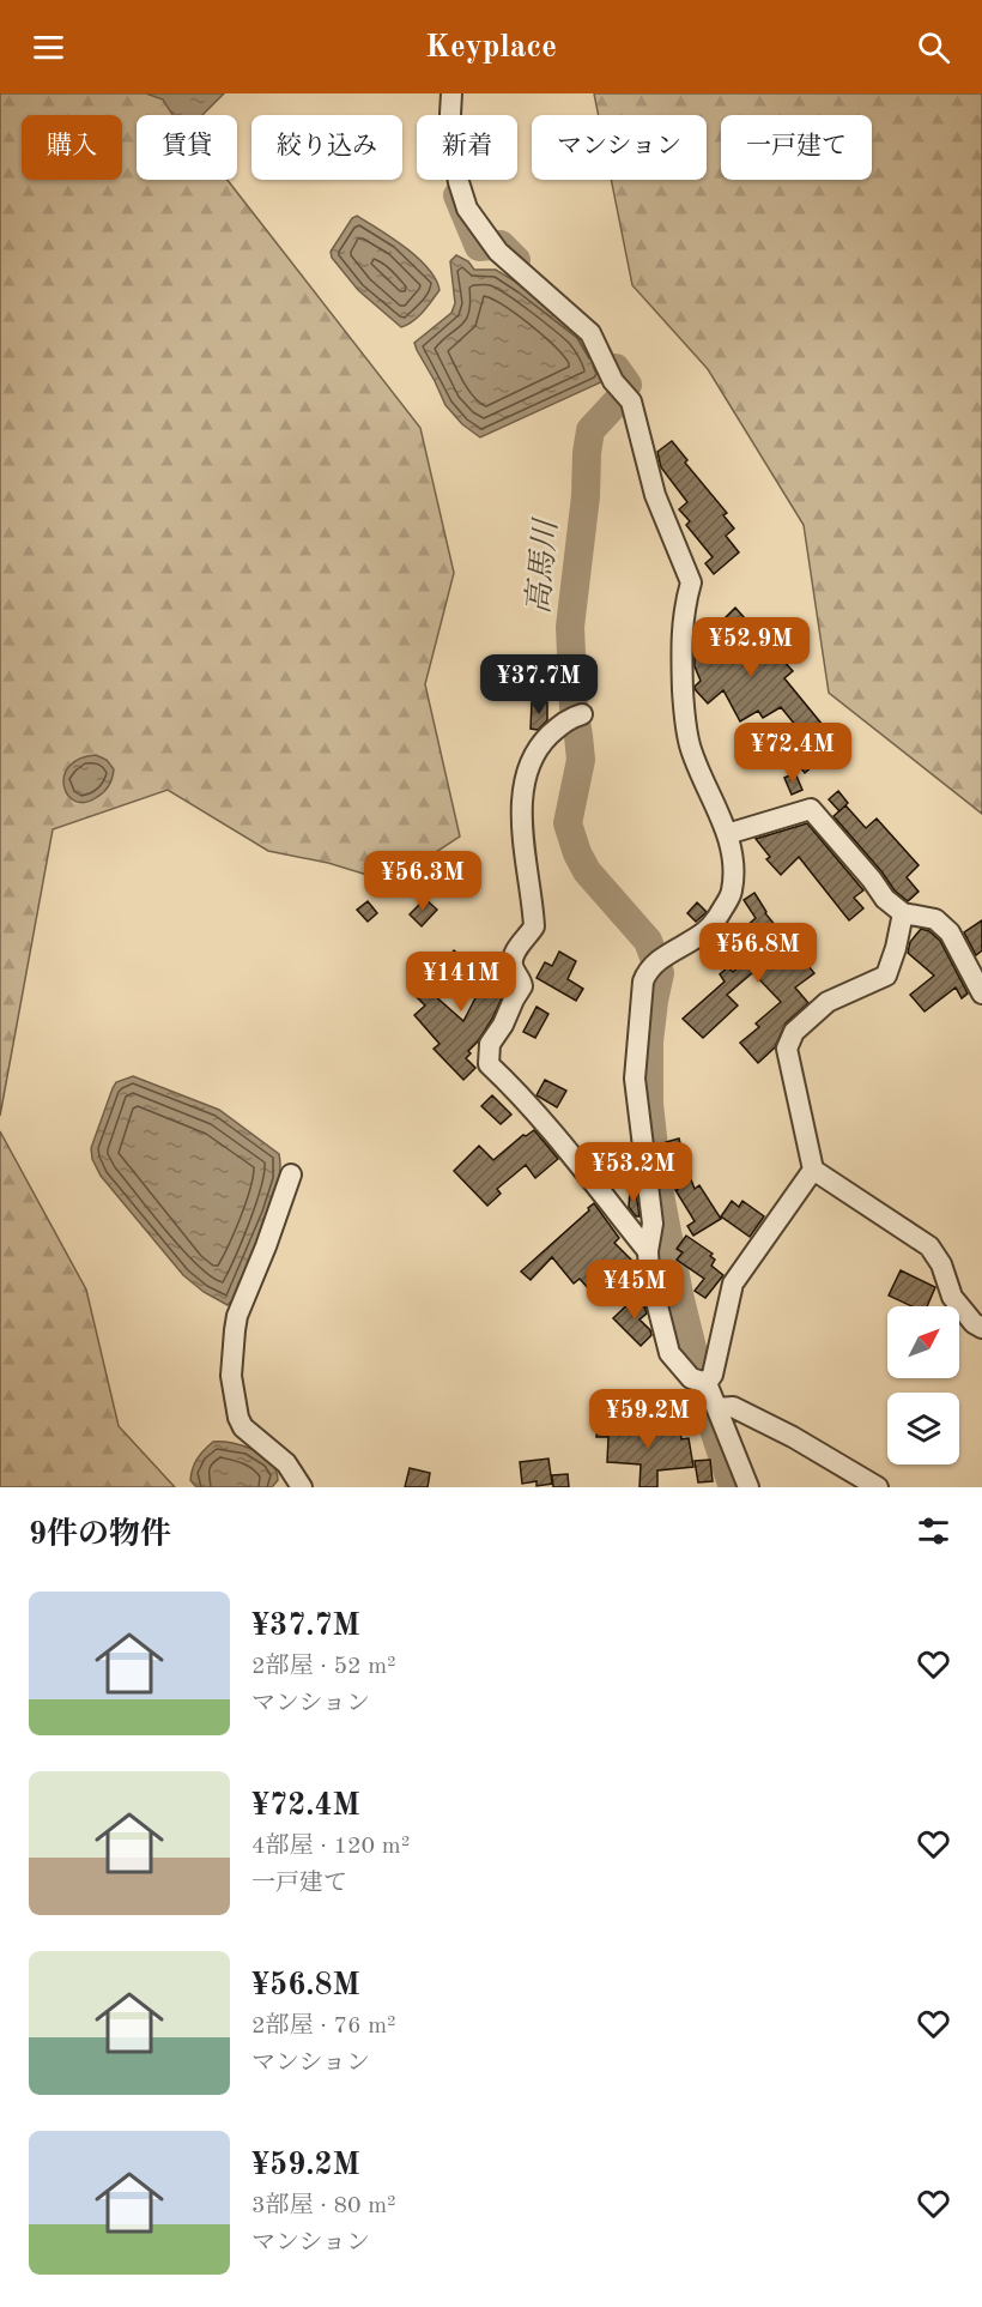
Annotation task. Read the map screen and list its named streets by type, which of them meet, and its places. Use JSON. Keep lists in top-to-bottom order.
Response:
{
  "water": ["高馬川"],
  "north": "top right",
  "page": {
    "header": "Keyplace",
    "chip": [
      "購入",
      "賃貸",
      "絞り込み",
      "新着",
      "マンション",
      "一戸建て"
    ],
    "price": [
      "¥52.9M",
      "¥37.7M",
      "¥72.4M",
      "¥56.3M",
      "¥56.8M",
      "¥141M",
      "¥53.2M",
      "¥45M",
      "¥59.2M"
    ],
    "heading": "9件の物件",
    "list": [
      {
        "name": "¥37.7M",
        "note": "2部屋 · 52 m² · マンション"
      },
      {
        "name": "¥72.4M",
        "note": "4部屋 · 120 m² · 一戸建て"
      },
      {
        "name": "¥56.8M",
        "note": "2部屋 · 76 m² · マンション"
      },
      {
        "name": "¥59.2M",
        "note": "3部屋 · 80 m² · マンション"
      }
    ]
  }
}
